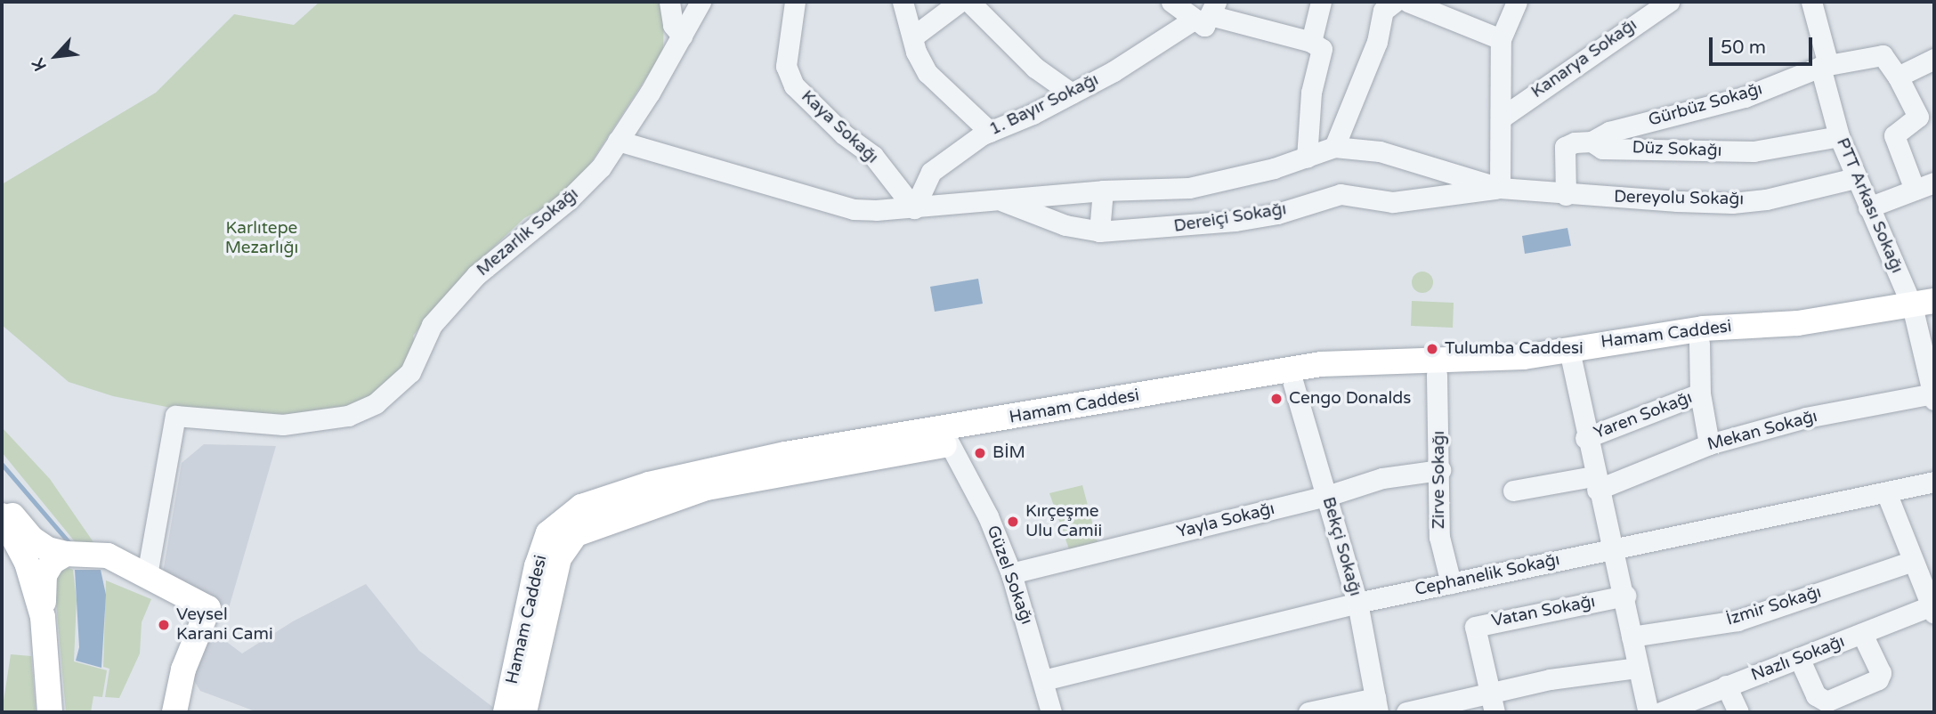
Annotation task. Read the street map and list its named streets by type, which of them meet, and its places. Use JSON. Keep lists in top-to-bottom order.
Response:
{
  "streets": {
    "main road": ["Hamam Caddesi"],
    "street": [
      "Kanarya Sokağı",
      "1. Bayır Sokağı",
      "Gürbüz Sokağı",
      "Kaya Sokağı",
      "Düz Sokağı",
      "Dereyolu Sokağı",
      "PTT Arkası Sokağı",
      "Dereiçi Sokağı",
      "Mezarlık Sokağı",
      "Yaren Sokağı",
      "Mekan Sokağı",
      "Zirve Sokağı",
      "Yayla Sokağı",
      "Bekçi Sokağı",
      "Güzel Sokağı",
      "Cephanelik Sokağı",
      "İzmir Sokağı",
      "Vatan Sokağı",
      "Nazlı Sokağı"
    ]
  },
  "crossings": [
    ["1. Bayır Sokağı", "Kaya Sokağı"],
    ["Gürbüz Sokağı", "Düz Sokağı"],
    ["Gürbüz Sokağı", "PTT Arkası Sokağı"],
    ["Düz Sokağı", "PTT Arkası Sokağı"],
    ["Dereyolu Sokağı", "PTT Arkası Sokağı"],
    ["Dereyolu Sokağı", "Dereiçi Sokağı"],
    ["PTT Arkası Sokağı", "Hamam Caddesi"],
    ["PTT Arkası Sokağı", "Mekan Sokağı"],
    ["Hamam Caddesi", "Zirve Sokağı"],
    ["Hamam Caddesi", "Bekçi Sokağı"],
    ["Hamam Caddesi", "Güzel Sokağı"],
    ["Zirve Sokağı", "Yayla Sokağı"],
    ["Zirve Sokağı", "Cephanelik Sokağı"],
    ["Yayla Sokağı", "Bekçi Sokağı"],
    ["Yayla Sokağı", "Güzel Sokağı"],
    ["Bekçi Sokağı", "Cephanelik Sokağı"],
    ["Güzel Sokağı", "Cephanelik Sokağı"]
  ],
  "parks": ["Karlıtepe Mezarlığı"],
  "places": [
    "Tulumba Caddesi",
    "Cengo Donalds",
    "BİM",
    "Kırçeşme Ulu Camii",
    "Veysel Karani Cami"
  ],
  "scale_bar": "50 m",
  "north": "bottom left"
}
